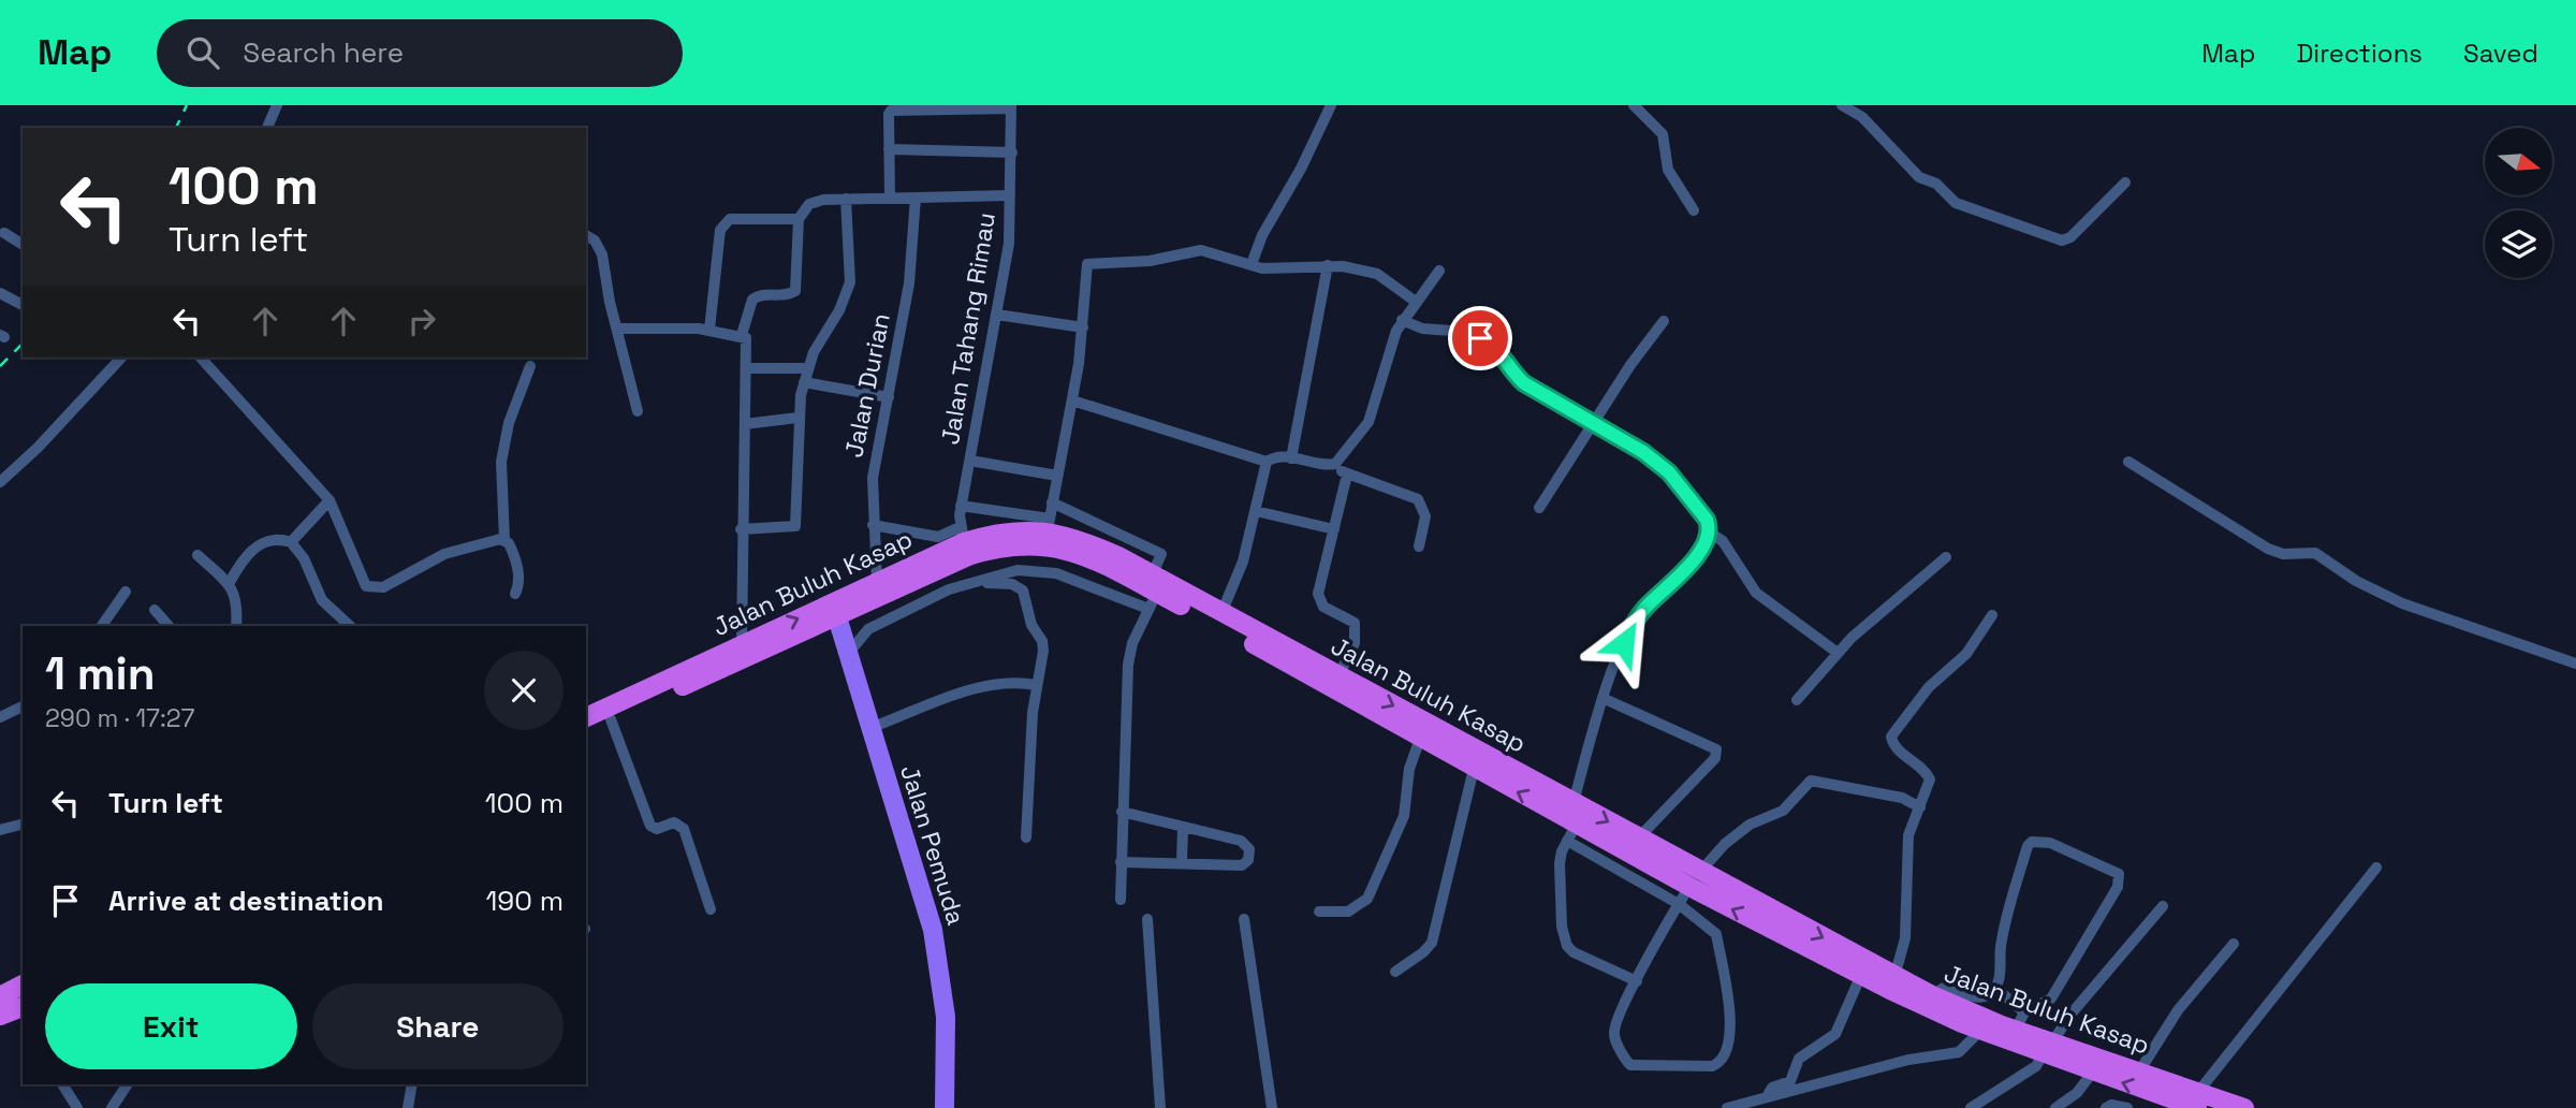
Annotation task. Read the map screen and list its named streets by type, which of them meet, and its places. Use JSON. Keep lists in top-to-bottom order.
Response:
{
  "streets": {
    "highway": ["Jalan Buluh Kasap"],
    "main road": ["Jalan Pemuda"],
    "street": ["Jalan Tahang Rimau", "Jalan Durian"]
  },
  "crossings": [
    ["Jalan Tahang Rimau", "Jalan Buluh Kasap"],
    ["Jalan Durian", "Jalan Buluh Kasap"],
    ["Jalan Buluh Kasap", "Jalan Pemuda"]
  ],
  "north": "right",
  "page": {
    "header": "Map",
    "search": "Search here",
    "nav": ["Map", "Directions", "Saved"],
    "turn": ["100 m", "Turn left"],
    "heading": ["1 min", "290 m · 17:27"],
    "list": [
      {
        "name": "Turn left",
        "value": "100 m"
      },
      {
        "name": "Arrive at destination",
        "value": "190 m"
      }
    ],
    "buttons": ["Exit", "Share"]
  }
}
